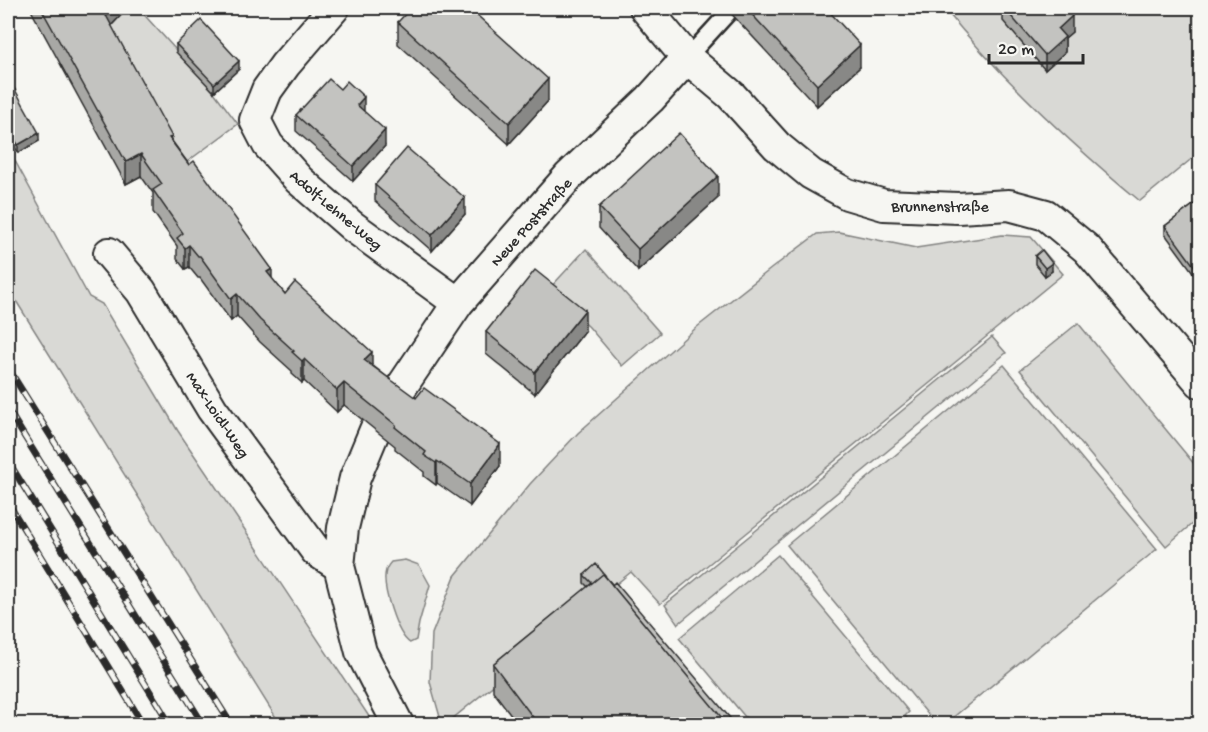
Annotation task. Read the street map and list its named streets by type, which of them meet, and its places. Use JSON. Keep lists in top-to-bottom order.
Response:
{
  "streets": {
    "street": [
      "Brunnenstraße",
      "Adolf-Lehne-Weg",
      "Neue Poststraße",
      "Max-Loidl-Weg"
    ]
  },
  "crossings": [
    ["Brunnenstraße", "Neue Poststraße"],
    ["Adolf-Lehne-Weg", "Neue Poststraße"]
  ],
  "scale_bar": "20 m"
}
